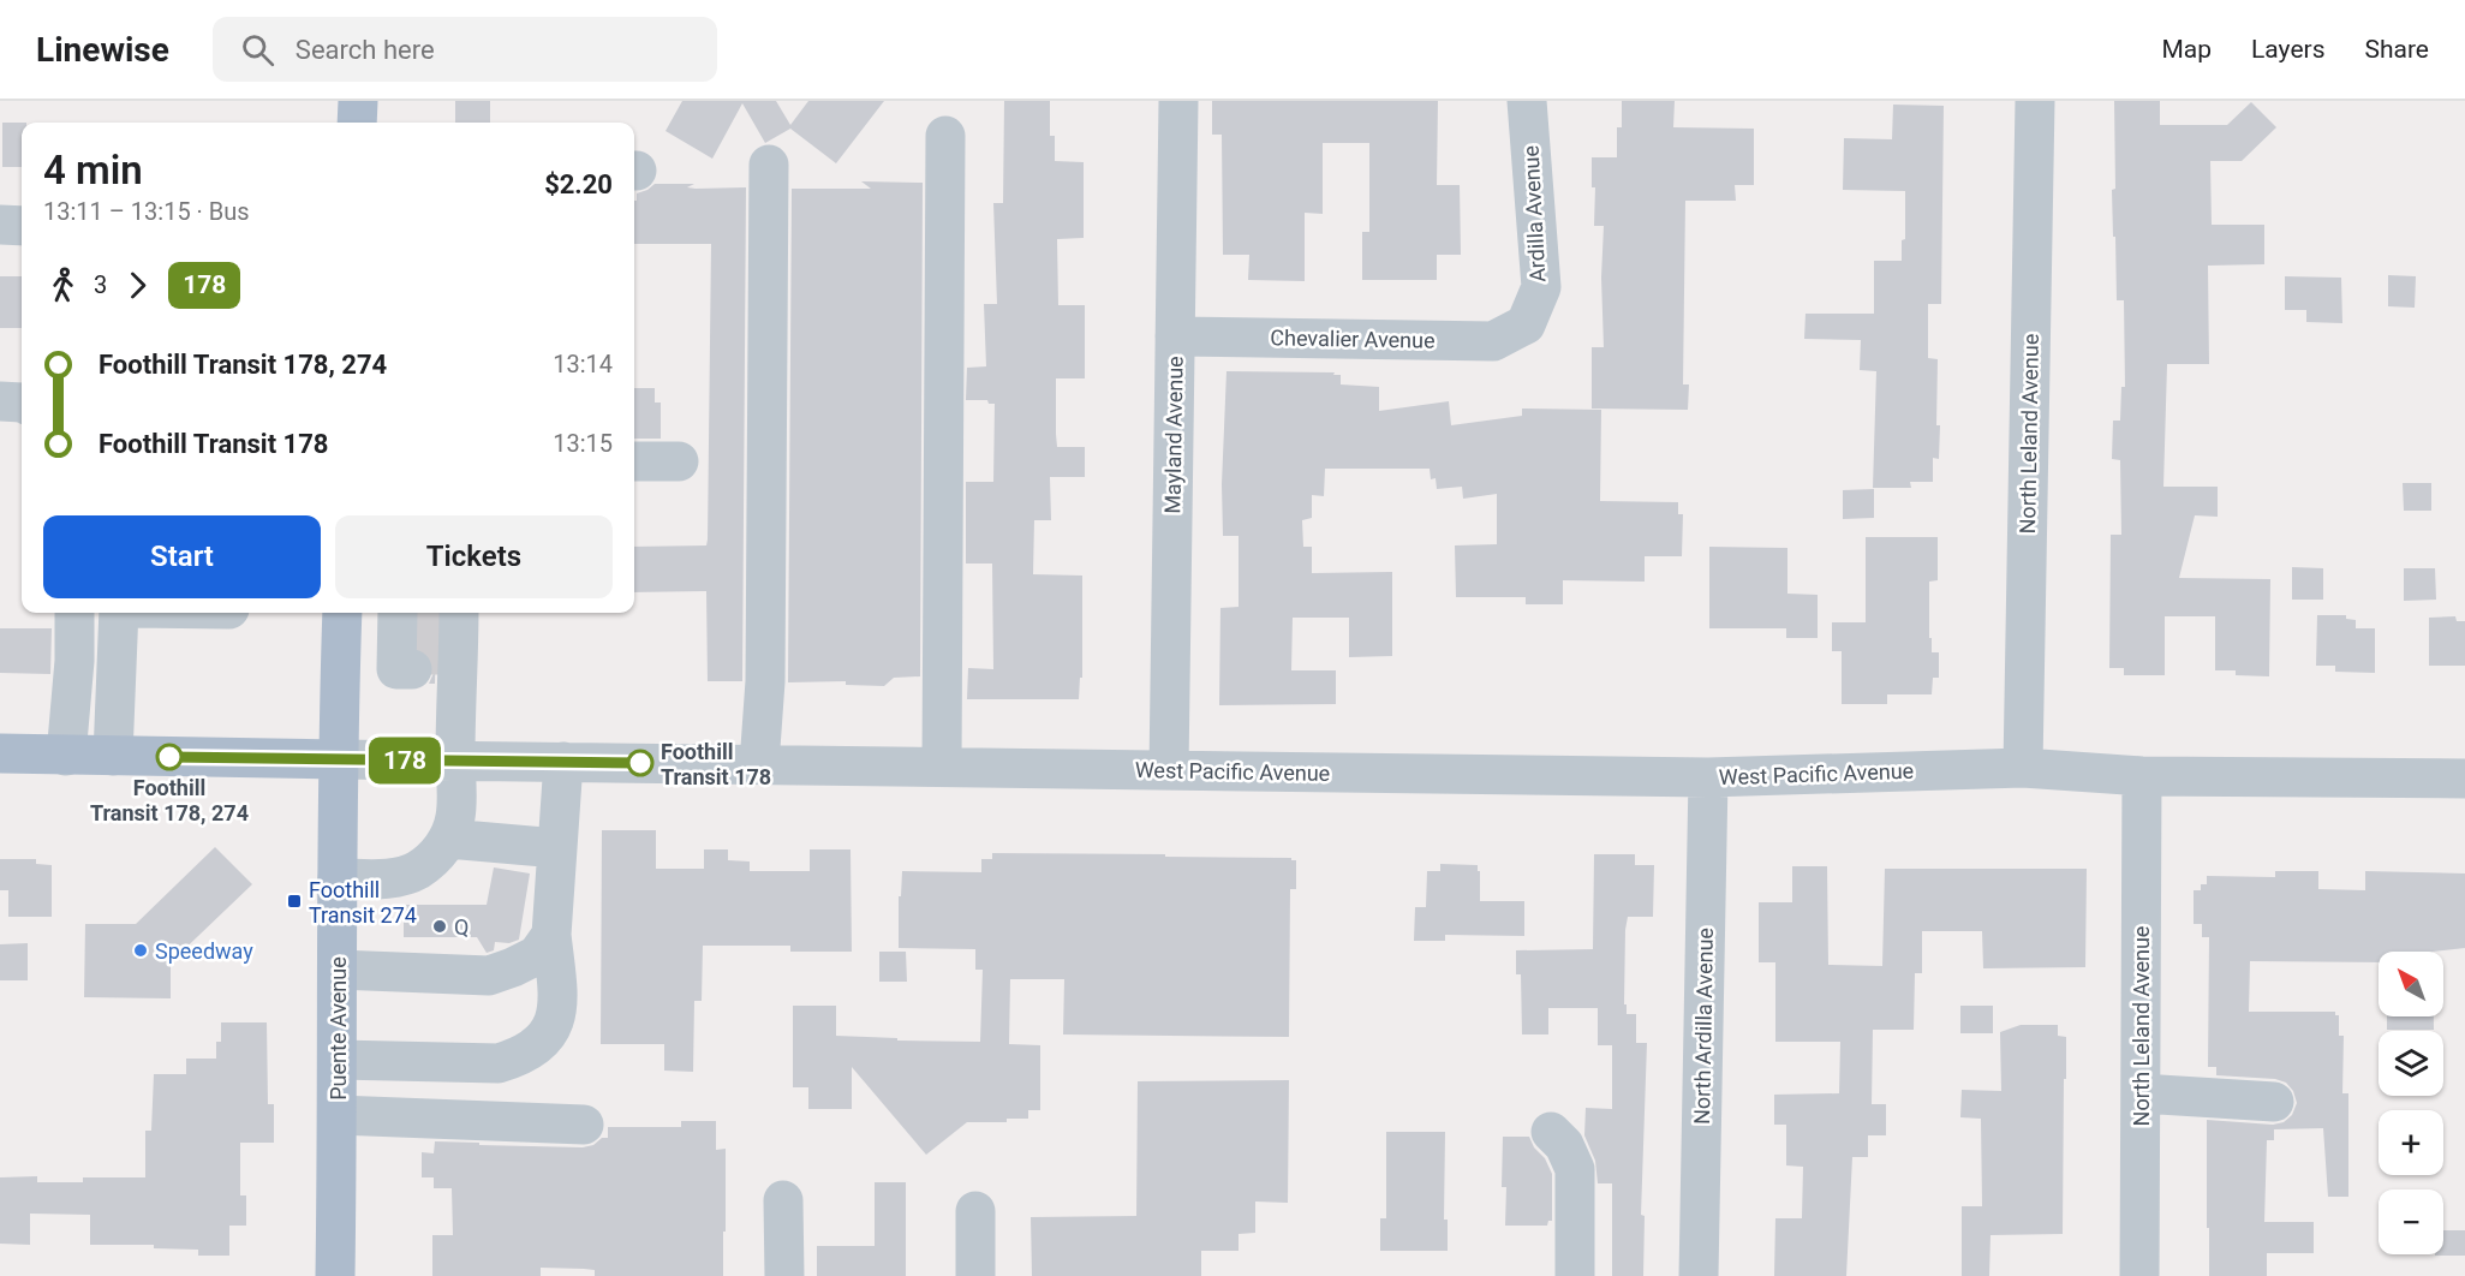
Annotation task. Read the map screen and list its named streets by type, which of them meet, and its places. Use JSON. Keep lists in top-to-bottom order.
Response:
{
  "streets": {
    "main road": ["West Pacific Avenue", "Puente Avenue"],
    "street": [
      "Ardilla Avenue",
      "Chevalier Avenue",
      "North Leland Avenue",
      "Mayland Avenue",
      "North Ardilla Avenue"
    ]
  },
  "crossings": [
    ["Ardilla Avenue", "Chevalier Avenue"],
    ["Chevalier Avenue", "Mayland Avenue"],
    ["North Leland Avenue", "West Pacific Avenue"],
    ["Mayland Avenue", "West Pacific Avenue"],
    ["West Pacific Avenue", "North Ardilla Avenue"],
    ["West Pacific Avenue", "Puente Avenue"]
  ],
  "places": {
    "other": [
      "Foothill Transit 178, 274",
      "Foothill Transit 178",
      "Q",
      "Speedway"
    ],
    "transit": ["Foothill Transit 274"]
  },
  "lines": ["bus line 178"],
  "north": "top left",
  "page": {
    "header": "Linewise",
    "search": "Search here",
    "nav": ["Map", "Layers", "Share"],
    "on_map": "178",
    "heading": ["4 min", "13:11 – 13:15 · Bus", "$2.20"],
    "legs": ["3", "178"],
    "list": [
      {
        "name": "Foothill Transit 178, 274",
        "value": "13:14"
      },
      {
        "name": "Foothill Transit 178",
        "value": "13:15"
      }
    ],
    "buttons": ["Start", "Tickets"],
    "map_buttons": ["+", "−"]
  }
}
